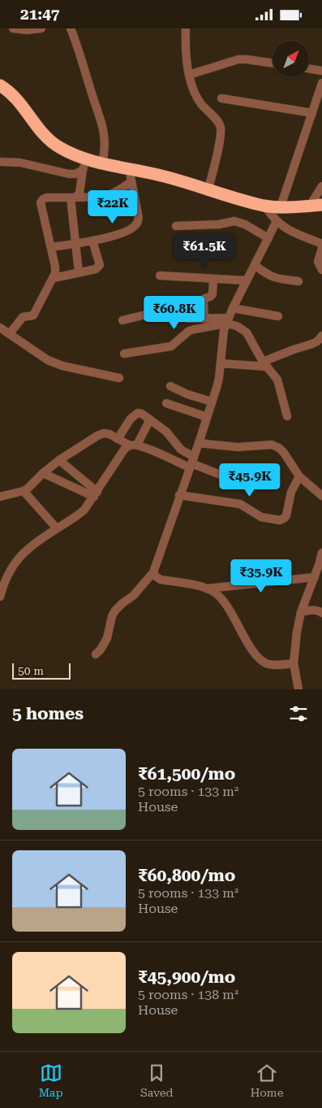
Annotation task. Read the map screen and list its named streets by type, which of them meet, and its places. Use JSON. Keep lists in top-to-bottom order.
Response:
{
  "scale_bar": "50 m",
  "north": "top right",
  "page": {
    "status": "21:47",
    "price": [
      "₹22K",
      "₹61.5K",
      "₹60.8K",
      "₹45.9K",
      "₹35.9K"
    ],
    "scale": "50 m",
    "heading": "5 homes",
    "list": [
      {
        "name": "₹61,500/mo",
        "note": "5 rooms · 133 m² · House"
      },
      {
        "name": "₹60,800/mo",
        "note": "5 rooms · 133 m² · House"
      },
      {
        "name": "₹45,900/mo",
        "note": "5 rooms · 138 m² · House"
      }
    ],
    "tabs": ["Map", "Saved", "Home"]
  }
}
